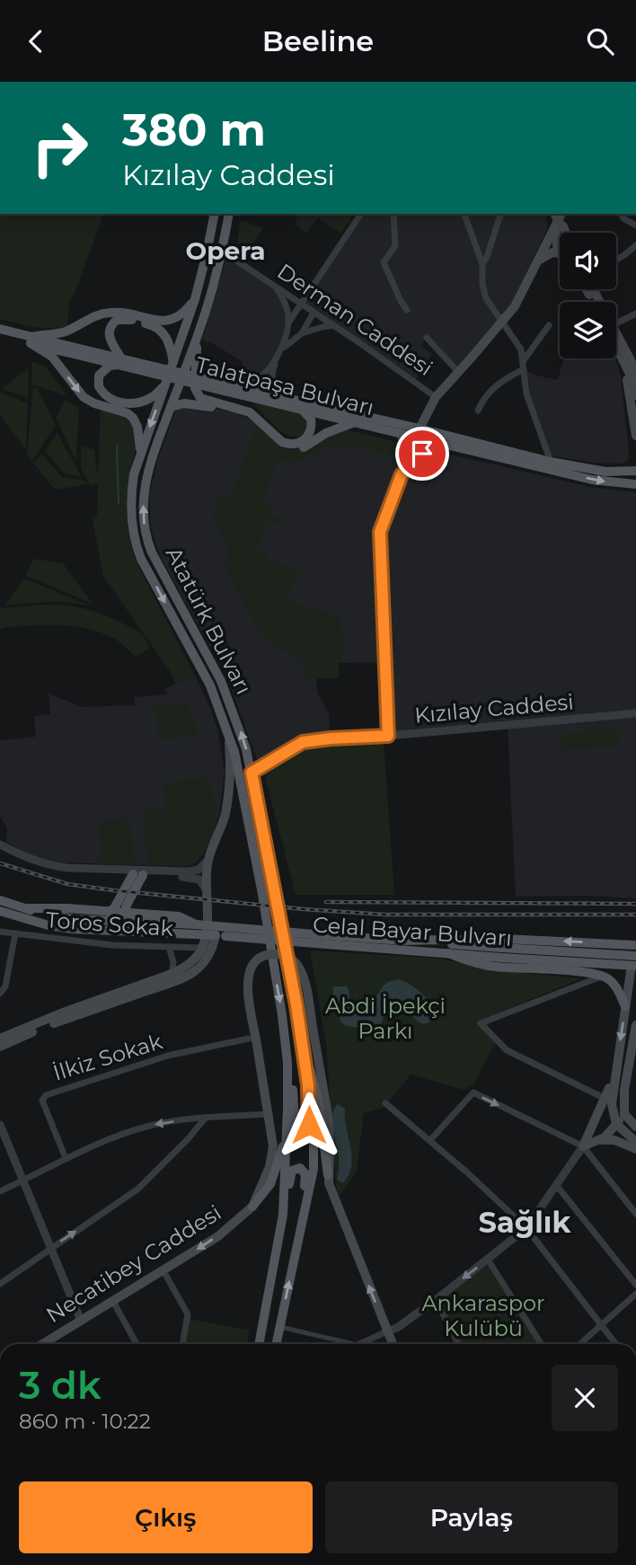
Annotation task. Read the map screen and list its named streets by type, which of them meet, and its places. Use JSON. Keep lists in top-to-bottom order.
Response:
{
  "streets": {
    "main road": [
      "Talatpaşa Bulvarı",
      "Atatürk Bulvarı",
      "Celal Bayar Bulvarı",
      "Necatibey Caddesi"
    ],
    "street": [
      "Derman Caddesi",
      "Kızılay Caddesi",
      "Toros Sokak",
      "İlkiz Sokak"
    ]
  },
  "crossings": [
    ["Derman Caddesi", "Atatürk Bulvarı"],
    ["Atatürk Bulvarı", "Kızılay Caddesi"],
    ["Atatürk Bulvarı", "Toros Sokak"]
  ],
  "one_way": ["Necatibey Caddesi"],
  "districts": ["Opera", "Sağlık"],
  "parks": ["Abdi İpekçi Parkı", "Ankaraspor Kulübü"],
  "page": {
    "header": "Beeline",
    "turn": ["380 m", "Kızılay Caddesi"],
    "heading": ["3 dk", "860 m · 10:22"],
    "buttons": ["Çıkış", "Paylaş"]
  }
}
